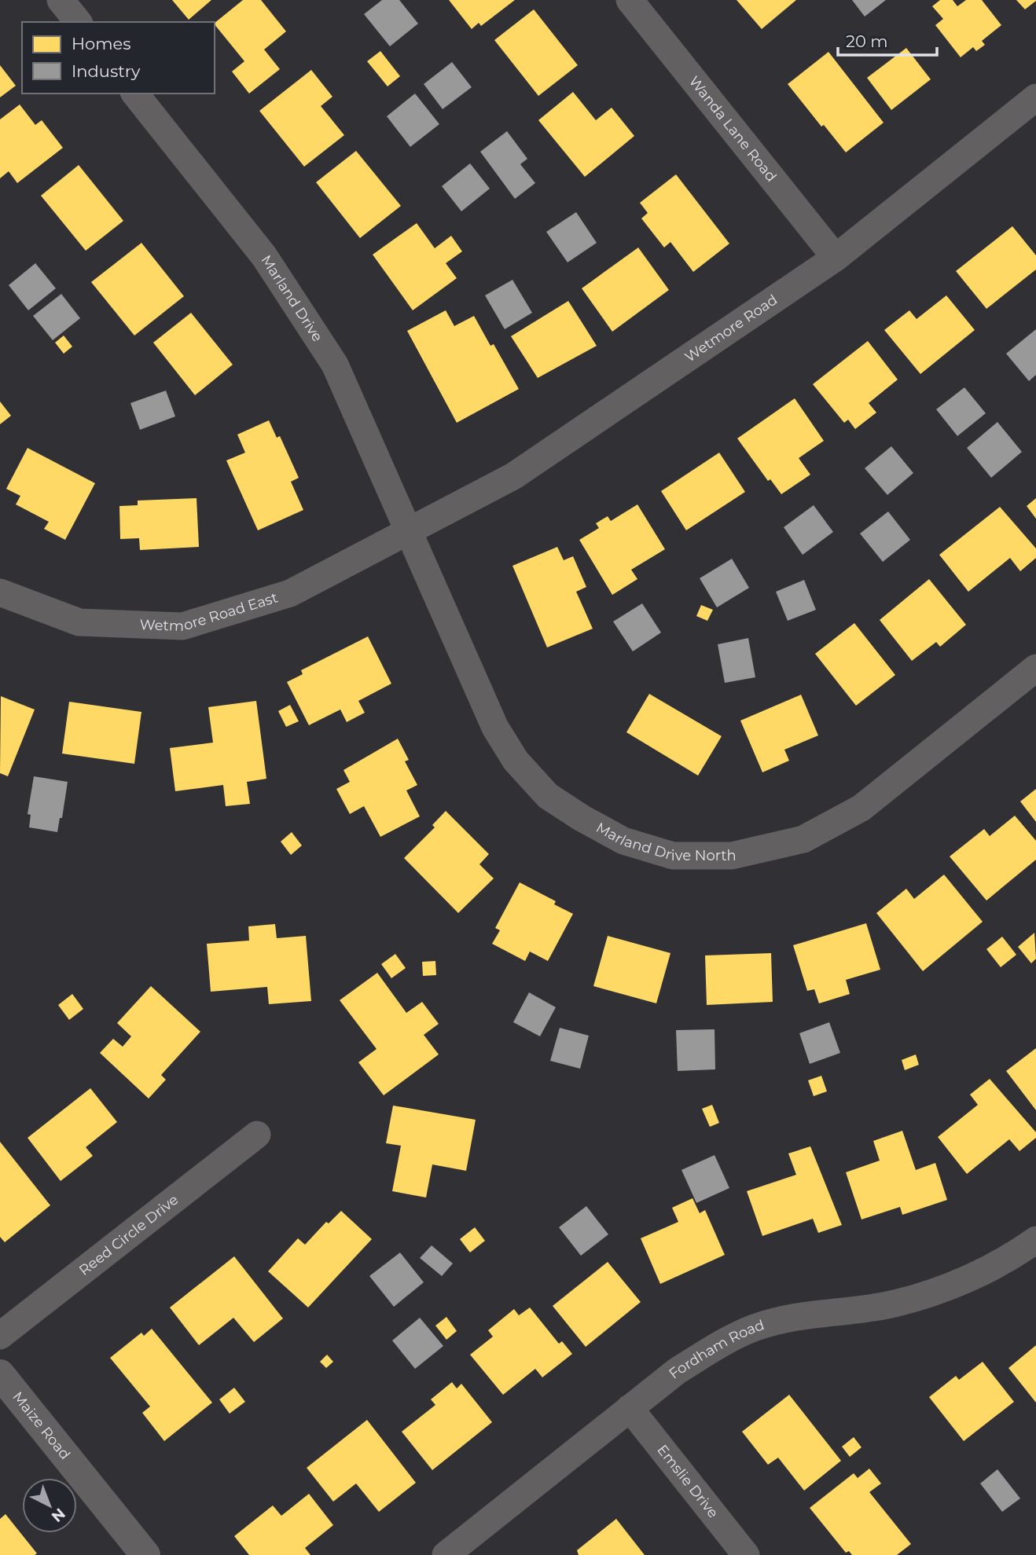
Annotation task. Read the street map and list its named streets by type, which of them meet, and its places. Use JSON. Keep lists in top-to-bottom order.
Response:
{
  "streets": {
    "street": [
      "Wanda Lane Road",
      "Marland Drive",
      "Wetmore Road",
      "Wetmore Road East",
      "Marland Drive North",
      "Reed Circle Drive",
      "Fordham Road",
      "Maize Road",
      "Emslie Drive"
    ]
  },
  "crossings": [
    ["Wanda Lane Road", "Wetmore Road"],
    ["Marland Drive", "Wetmore Road"],
    ["Marland Drive", "Wetmore Road East"],
    ["Marland Drive", "Marland Drive North"],
    ["Wetmore Road", "Wetmore Road East"],
    ["Wetmore Road", "Marland Drive North"],
    ["Wetmore Road East", "Marland Drive North"],
    ["Fordham Road", "Emslie Drive"]
  ],
  "legend": ["Homes", "Industry"],
  "scale_bar": "20 m",
  "north": "bottom right"
}
